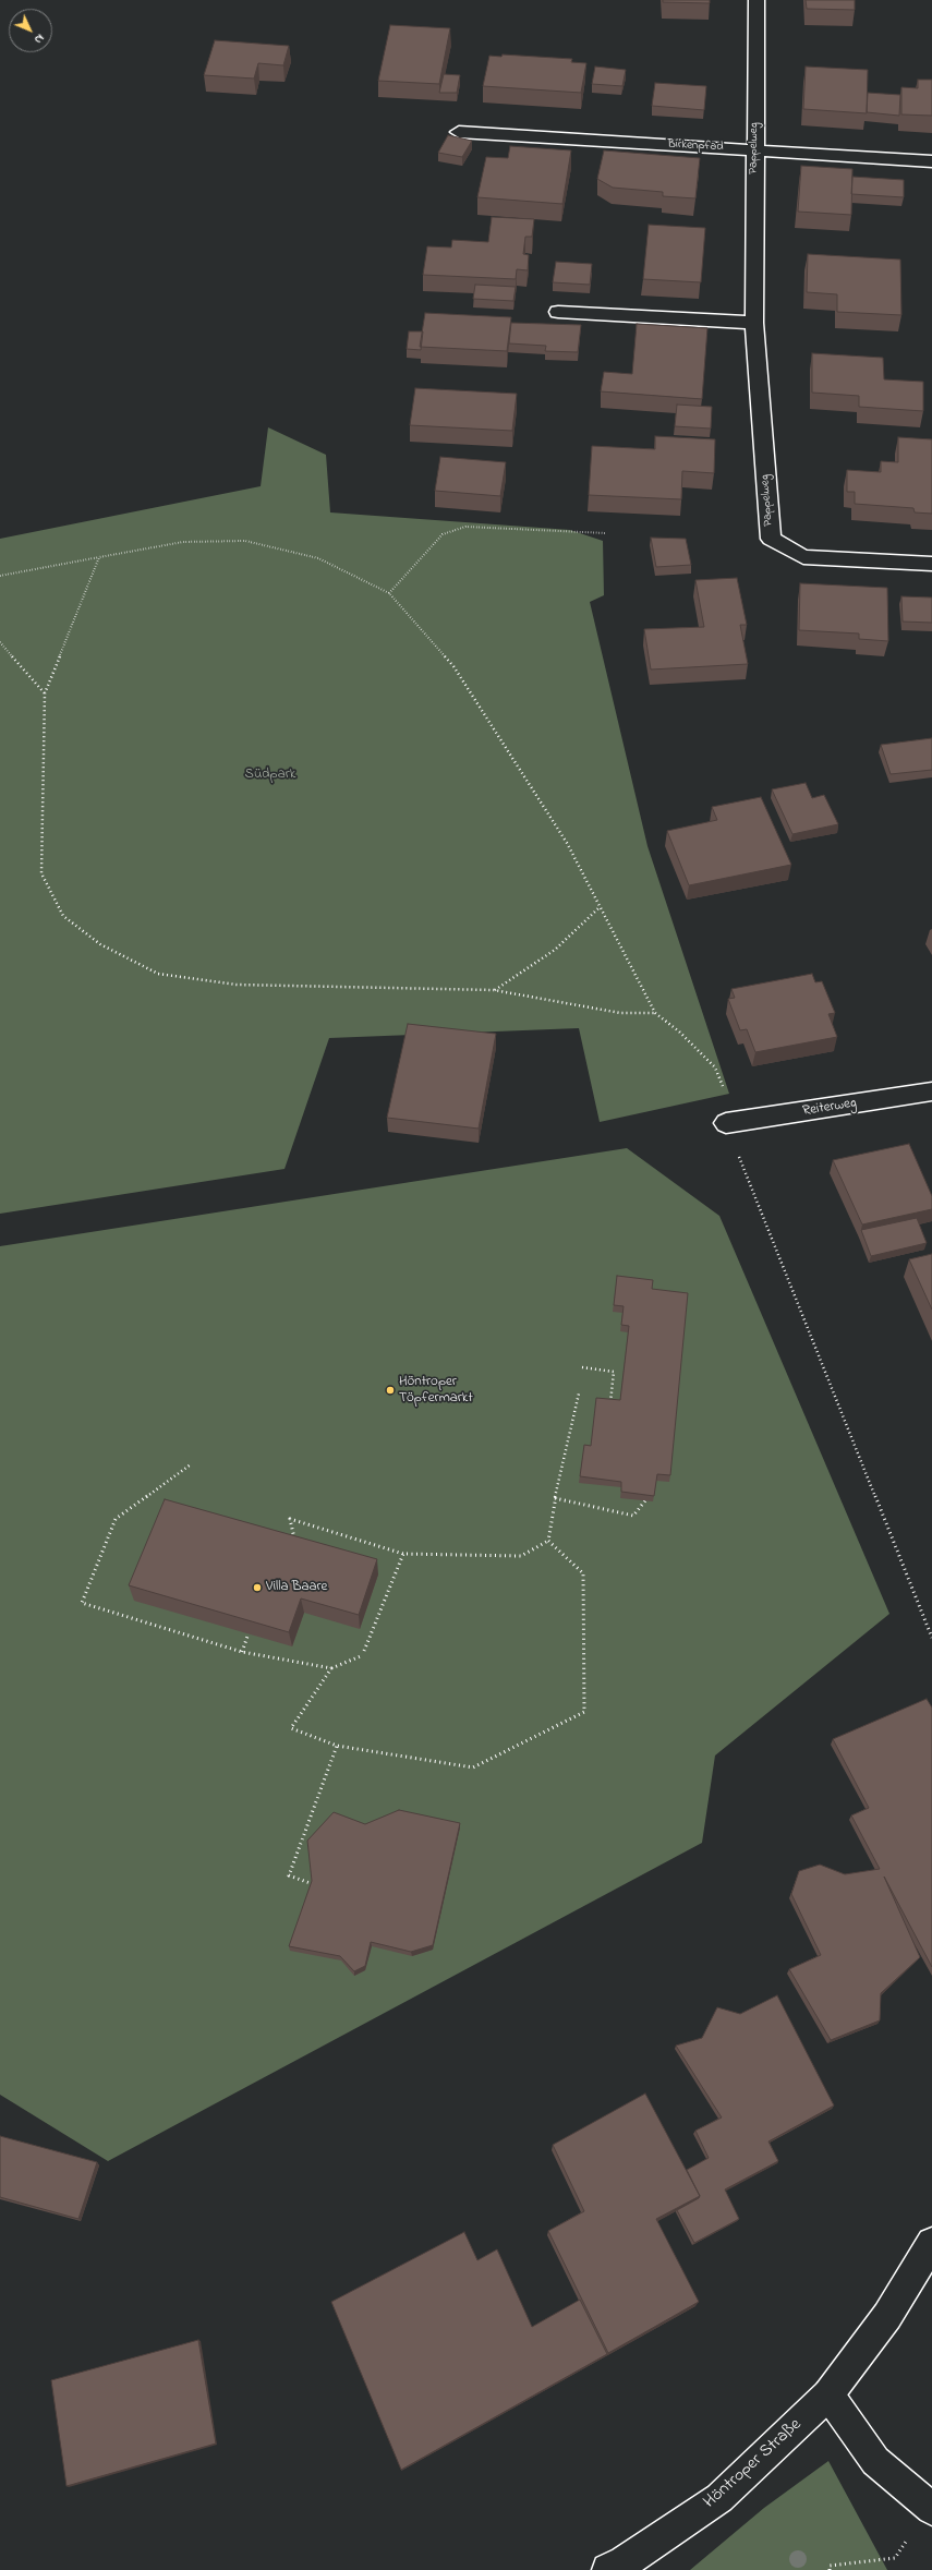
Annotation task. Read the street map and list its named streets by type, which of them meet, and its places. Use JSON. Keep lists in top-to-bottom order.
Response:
{
  "streets": {
    "street": [
      "Birkenpfad",
      "Pappelweg",
      "Reiterweg",
      "Höntroper Straße"
    ]
  },
  "crossings": [
    ["Birkenpfad", "Pappelweg"]
  ],
  "parks": ["Südpark"],
  "places": ["Höntroper Töpfermarkt", "Villa Baare"],
  "north": "bottom right"
}
